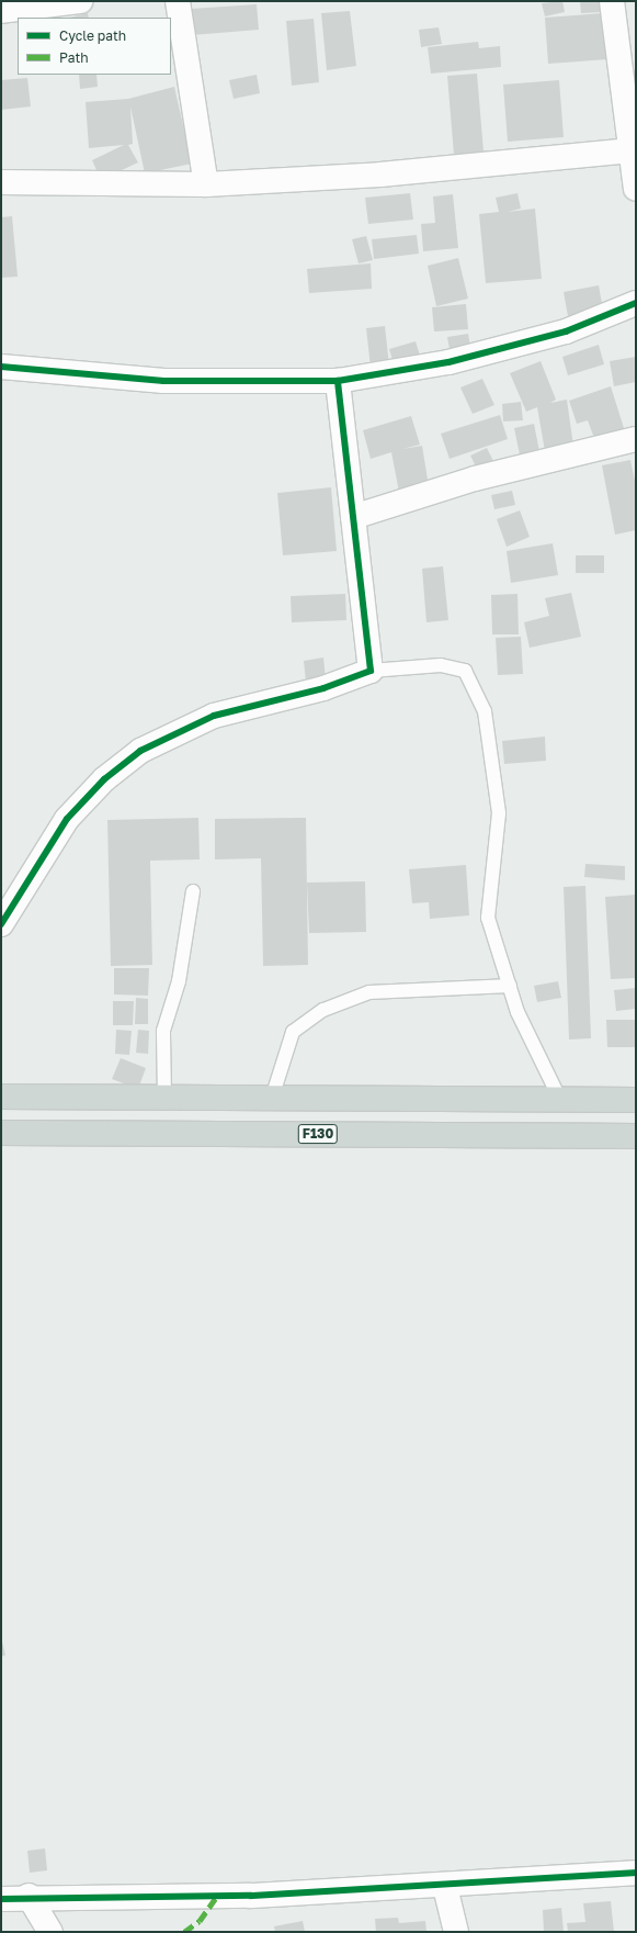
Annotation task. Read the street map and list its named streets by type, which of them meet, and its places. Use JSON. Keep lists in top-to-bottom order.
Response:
{
  "streets": {
    "main road": ["F130"]
  },
  "legend": ["Cycle path", "Path"]
}
